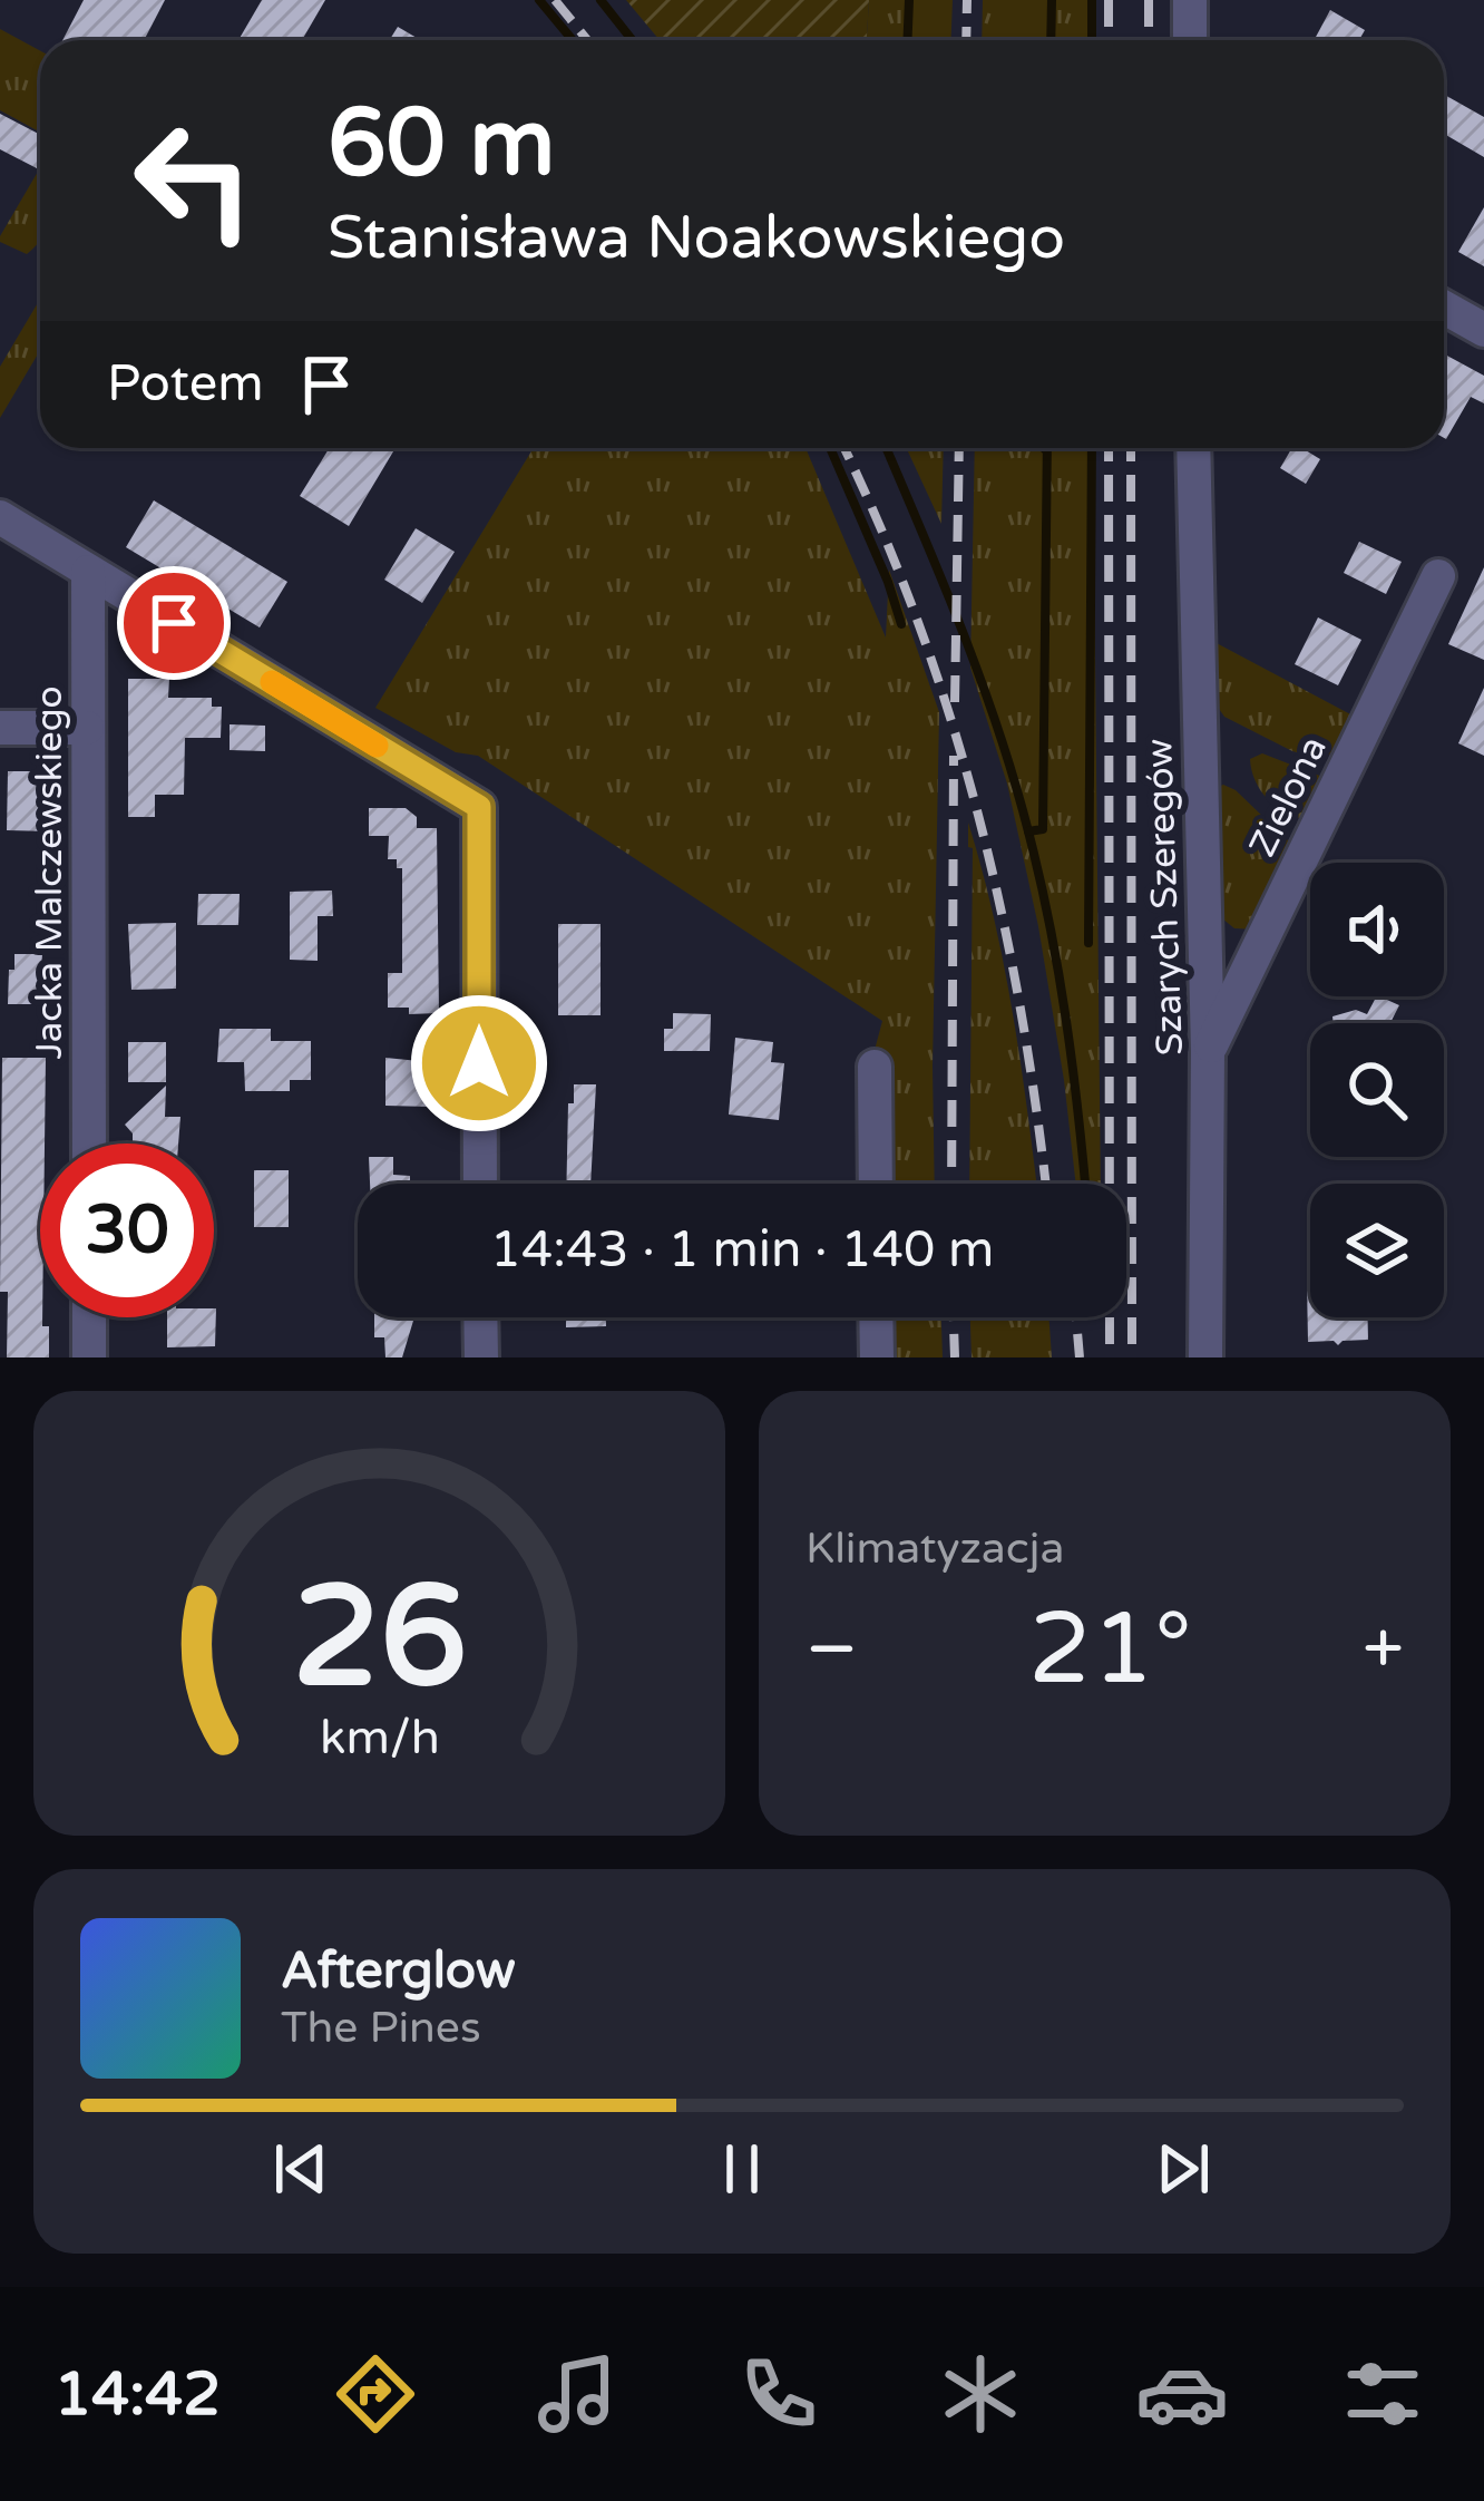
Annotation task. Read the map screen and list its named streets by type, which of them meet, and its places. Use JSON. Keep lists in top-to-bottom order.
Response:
{
  "streets": {
    "street": ["Zielona", "Jacka Malczewskiego", "Szarych Szeregów"]
  },
  "crossings": [
    ["Zielona", "Szarych Szeregów"]
  ],
  "page": {
    "turn": ["60 m", "Stanisława Noakowskiego"],
    "then": "Potem",
    "limit": "30",
    "trip": "14:43 · 1 min · 140 m",
    "tile": "Klimatyzacja",
    "heat": ["−", "21°", "+"],
    "song": ["Afterglow", "The Pines"],
    "tabs": "14:42",
    "gauge": ["26", "km/h"]
  }
}
